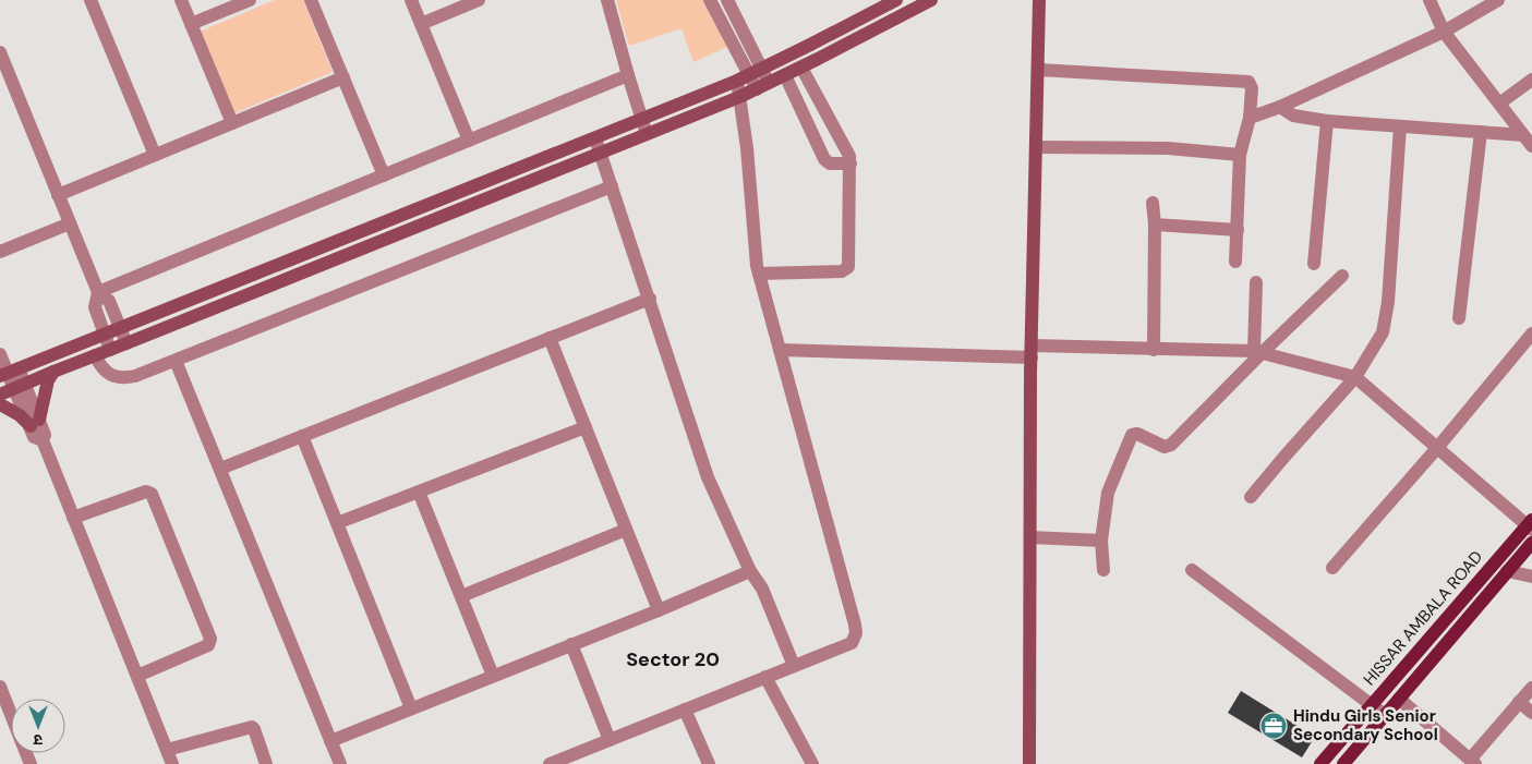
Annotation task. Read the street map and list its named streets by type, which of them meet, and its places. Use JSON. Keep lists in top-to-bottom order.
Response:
{
  "streets": {
    "main road": ["HISSAR AMBALA ROAD"]
  },
  "districts": ["Sector 20"],
  "places": {
    "office": ["Hindu Girls Senior Secondary School"]
  },
  "north": "bottom"
}
